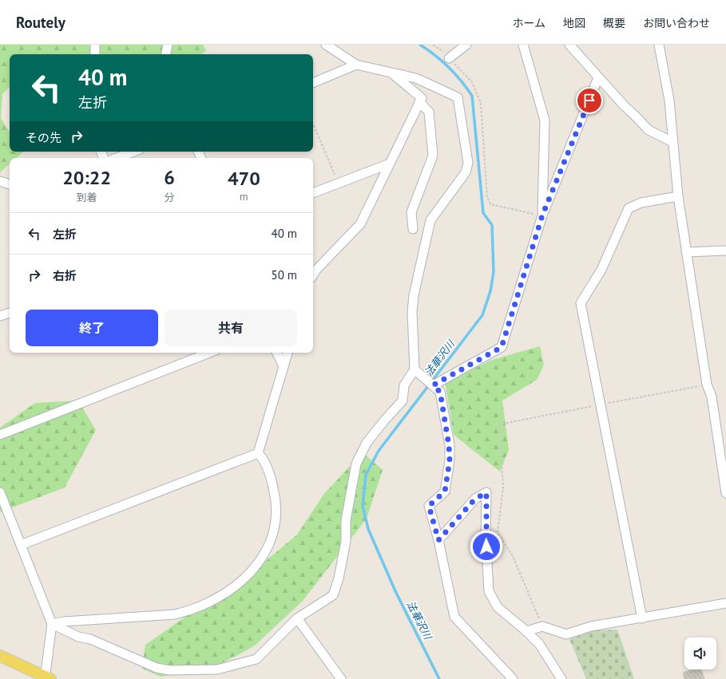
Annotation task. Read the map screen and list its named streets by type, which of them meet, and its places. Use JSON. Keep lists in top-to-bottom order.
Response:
{
  "water": ["法華沢川"],
  "page": {
    "header": "Routely",
    "nav": [
      "ホーム",
      "地図",
      "概要",
      "お問い合わせ"
    ],
    "turn": ["40 m", "左折"],
    "then": "その先",
    "eta": [
      "20:22",
      "到着",
      "6",
      "分",
      "470",
      "m"
    ],
    "list": [
      {
        "name": "左折",
        "value": "40 m"
      },
      {
        "name": "右折",
        "value": "50 m"
      }
    ],
    "buttons": ["終了", "共有"]
  }
}
